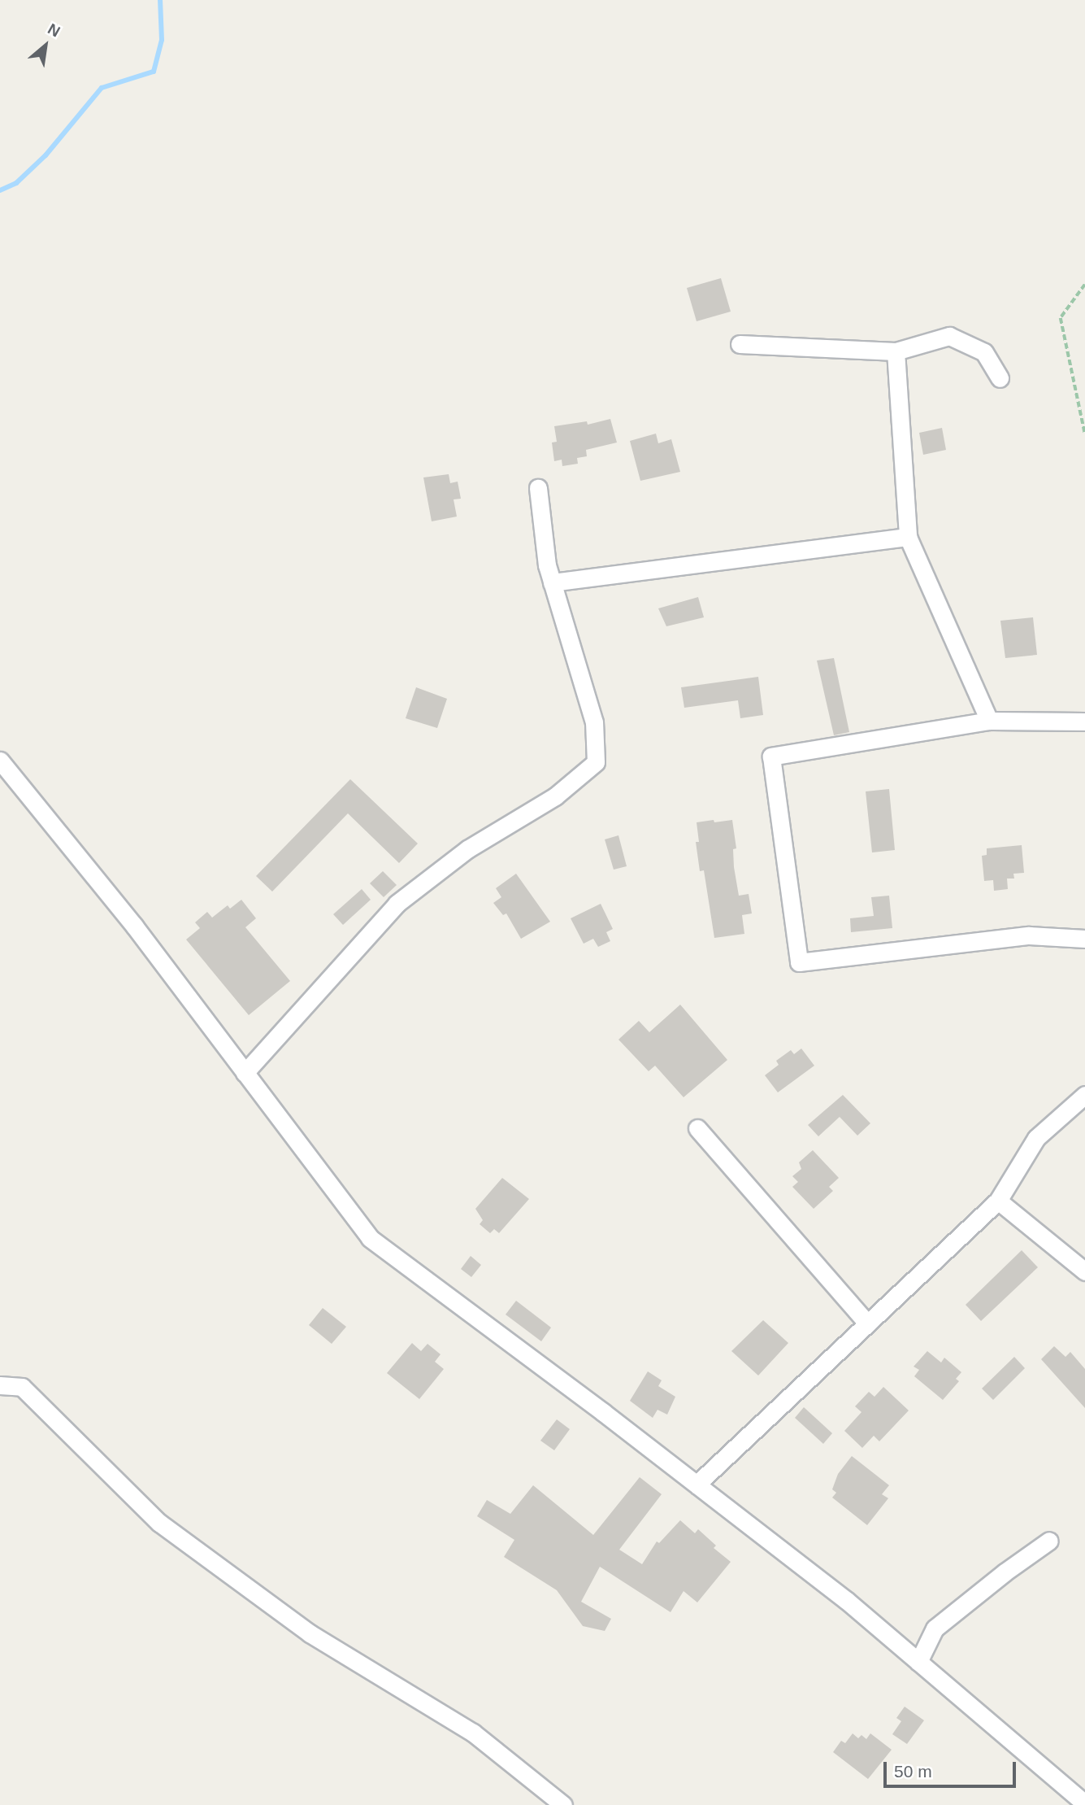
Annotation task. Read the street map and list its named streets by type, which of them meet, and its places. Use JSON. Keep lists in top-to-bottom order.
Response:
{
  "scale_bar": "50 m",
  "north": "top right"
}
